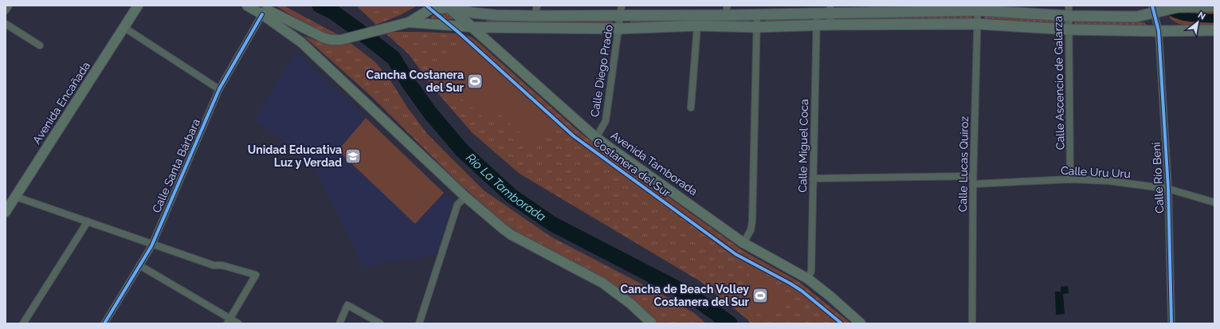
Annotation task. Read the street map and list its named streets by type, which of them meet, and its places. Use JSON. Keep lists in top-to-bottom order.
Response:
{
  "streets": {
    "main road": ["Avenida Encañada", "Avenida Tamborada"],
    "street": [
      "Calle Diego Prado",
      "Calle Ascencio de Galarza",
      "Calle Miguel Coca",
      "Calle Lucas Quiroz",
      "Calle Santa Bárbara",
      "Calle Uru Uru",
      "Calle Río Beni"
    ],
    "cycle path": ["Costanera del Sur"]
  },
  "crossings": [
    ["Calle Diego Prado", "Avenida Tamborada"],
    ["Calle Ascencio de Galarza", "Calle Uru Uru"],
    ["Calle Miguel Coca", "Avenida Tamborada"],
    ["Calle Lucas Quiroz", "Calle Uru Uru"],
    ["Calle Uru Uru", "Calle Río Beni"]
  ],
  "water": ["Río La Tamborada"],
  "places": {
    "sports": ["Cancha Costanera del Sur", "Cancha de Beach Volley Costanera del Sur"],
    "school or university": ["Unidad Educativa Luz y Verdad"]
  },
  "north": "top right"
}
